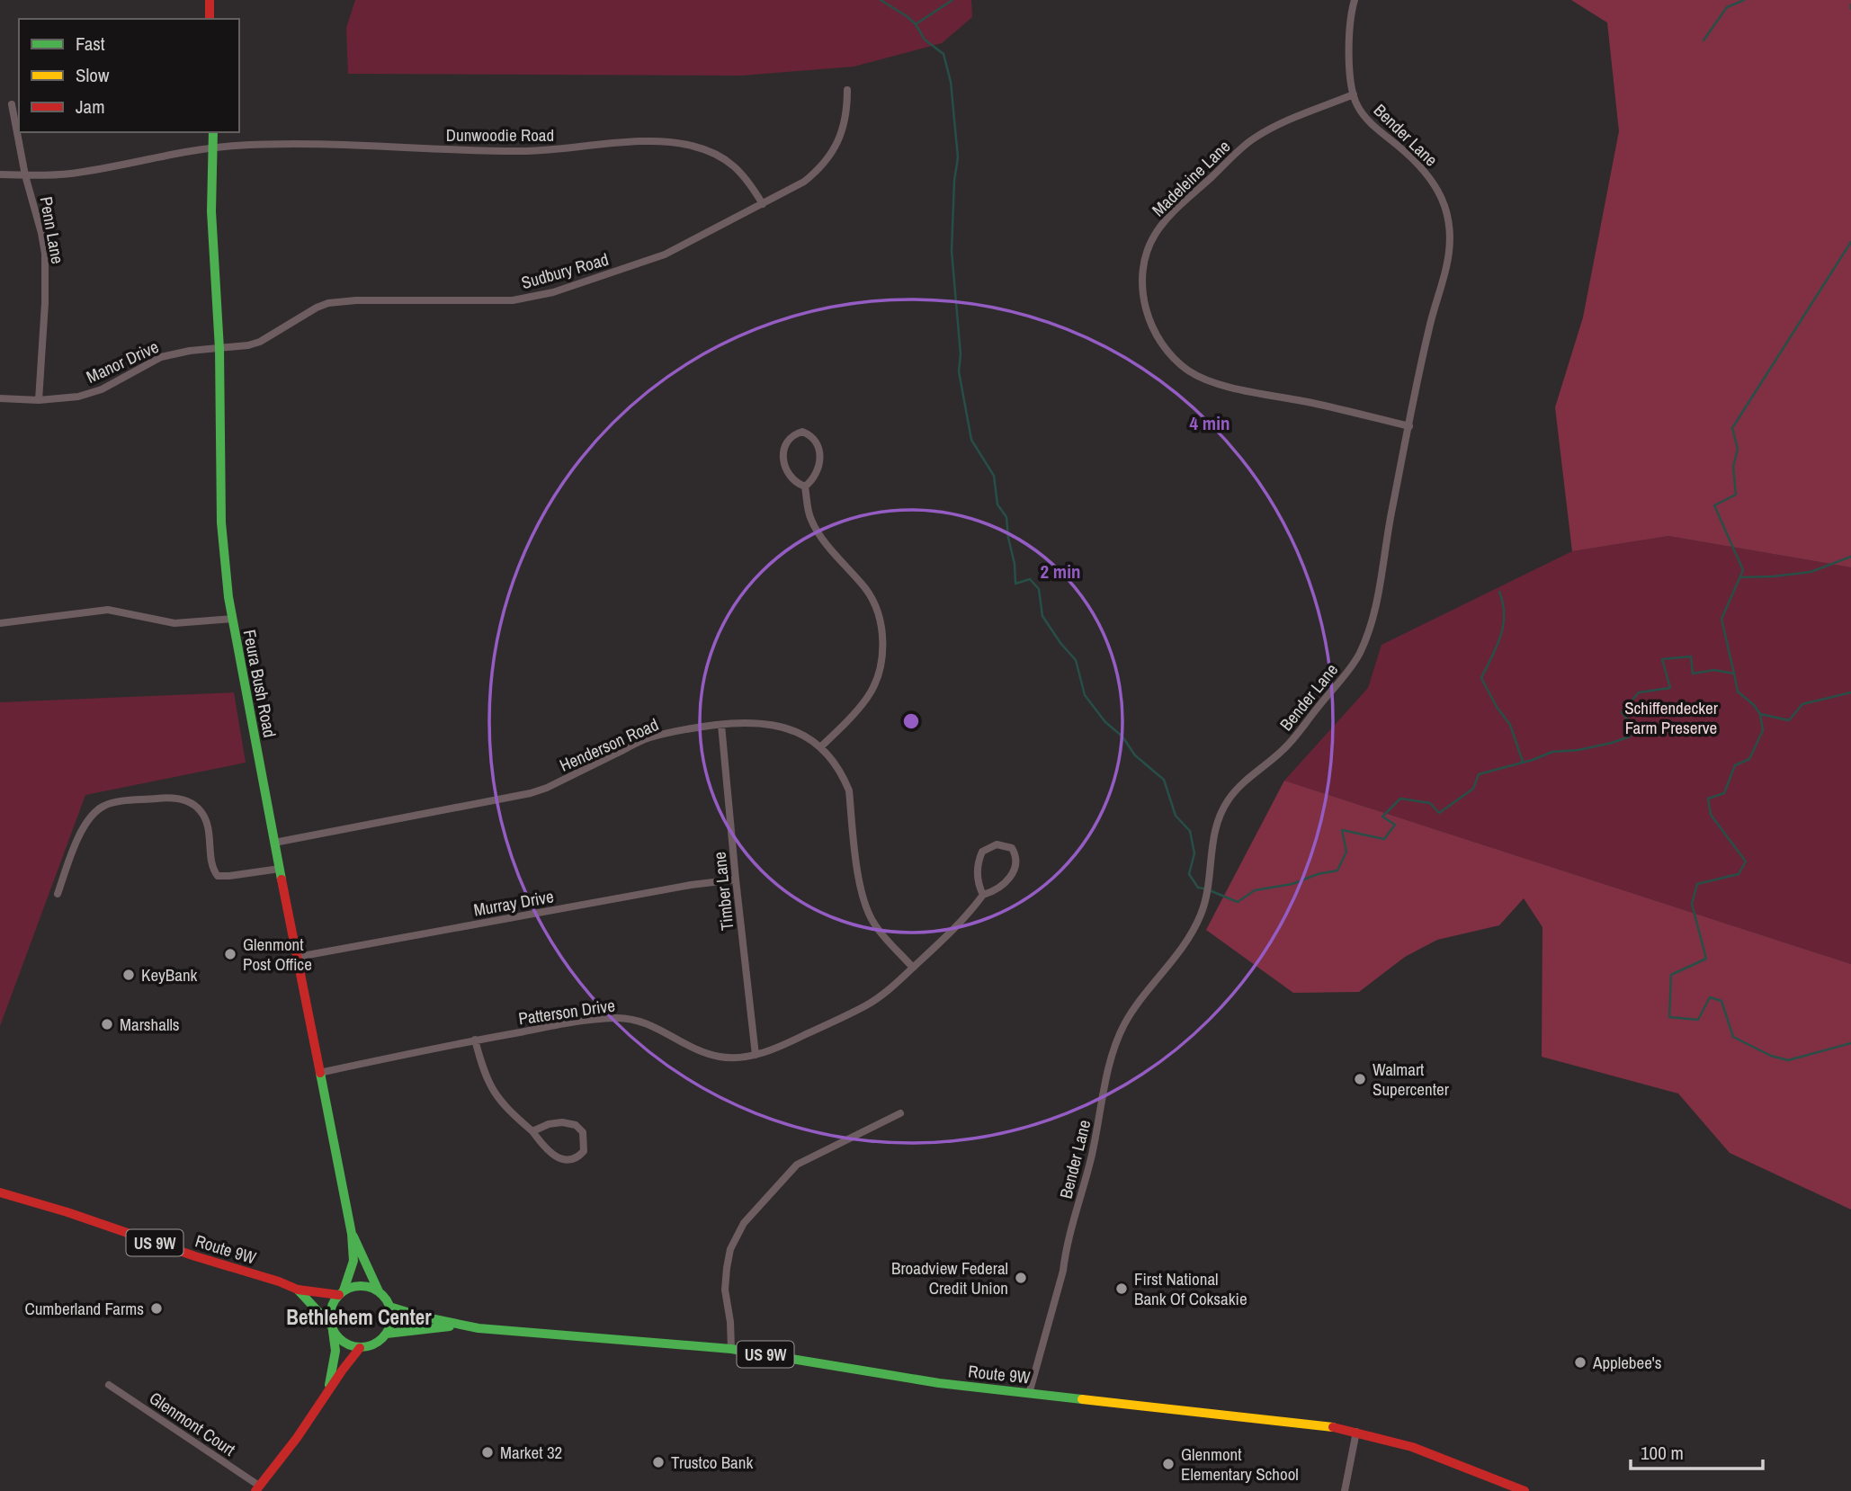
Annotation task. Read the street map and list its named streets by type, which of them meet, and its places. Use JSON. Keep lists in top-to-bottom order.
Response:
{
  "streets": {
    "main road": ["Feura Bush Road", "US 9W", "Route 9W"],
    "street": [
      "Dunwoodie Road",
      "Bender Lane",
      "Madeleine Lane",
      "Penn Lane",
      "Sudbury Road",
      "Manor Drive",
      "Henderson Road",
      "Timber Lane",
      "Murray Drive",
      "Patterson Drive",
      "Glenmont Court"
    ]
  },
  "crossings": [
    ["Dunwoodie Road", "Penn Lane"],
    ["Dunwoodie Road", "Sudbury Road"],
    ["Dunwoodie Road", "Feura Bush Road"],
    ["Bender Lane", "Madeleine Lane"],
    ["Bender Lane", "Route 9W"],
    ["Penn Lane", "Manor Drive"],
    ["Sudbury Road", "Manor Drive"],
    ["Sudbury Road", "Feura Bush Road"],
    ["Manor Drive", "Feura Bush Road"],
    ["Feura Bush Road", "Henderson Road"],
    ["Feura Bush Road", "Murray Drive"],
    ["Feura Bush Road", "Patterson Drive"],
    ["Feura Bush Road", "Route 9W"],
    ["Henderson Road", "Timber Lane"],
    ["Henderson Road", "Patterson Drive"],
    ["Timber Lane", "Murray Drive"],
    ["Timber Lane", "Patterson Drive"]
  ],
  "districts": ["Bethlehem Center"],
  "parks": ["Schiffendecker Farm Preserve"],
  "places": [
    "Glenmont Post Office",
    "KeyBank",
    "Marshalls",
    "Walmart Supercenter",
    "Broadview Federal Credit Union",
    "First National Bank Of Coksakie",
    "Cumberland Farms",
    "Applebee's",
    "Market 32",
    "Trustco Bank",
    "Glenmont Elementary School"
  ],
  "legend": ["Fast", "Slow", "Jam"],
  "scale_bar": "100 m",
  "rings": ["4 min", "2 min"]
}
